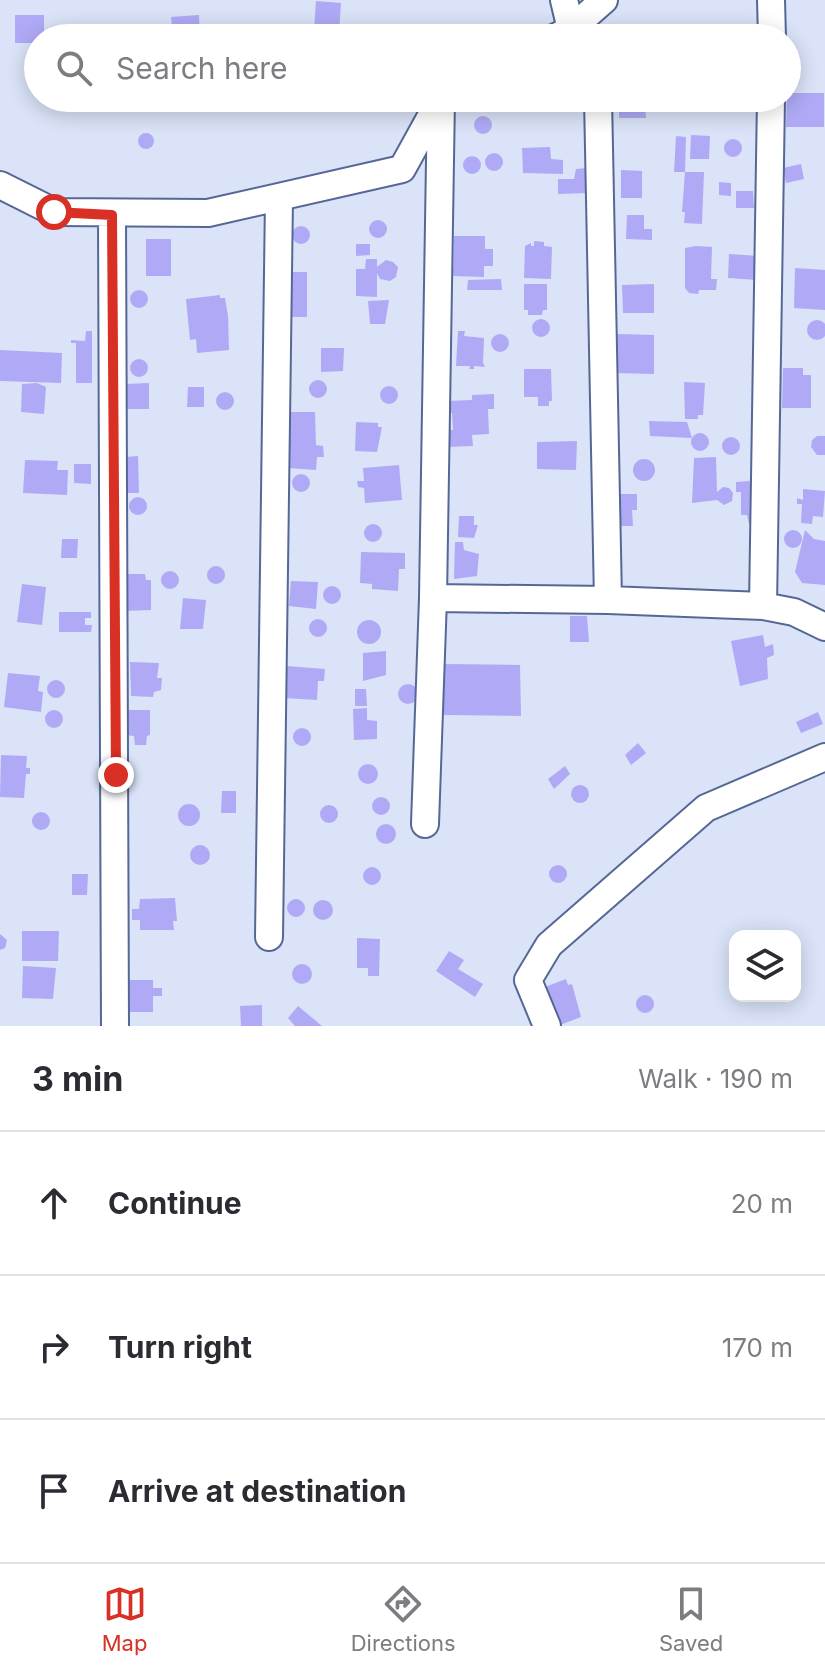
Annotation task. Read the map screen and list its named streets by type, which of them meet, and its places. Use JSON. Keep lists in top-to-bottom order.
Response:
{
  "page": {
    "search": "Search here",
    "heading": ["3 min", "Walk · 190 m"],
    "list": [
      ["Continue", "20 m"],
      ["Turn right", "170 m"],
      "Arrive at destination"
    ],
    "nav": ["Map", "Directions", "Saved"]
  }
}
